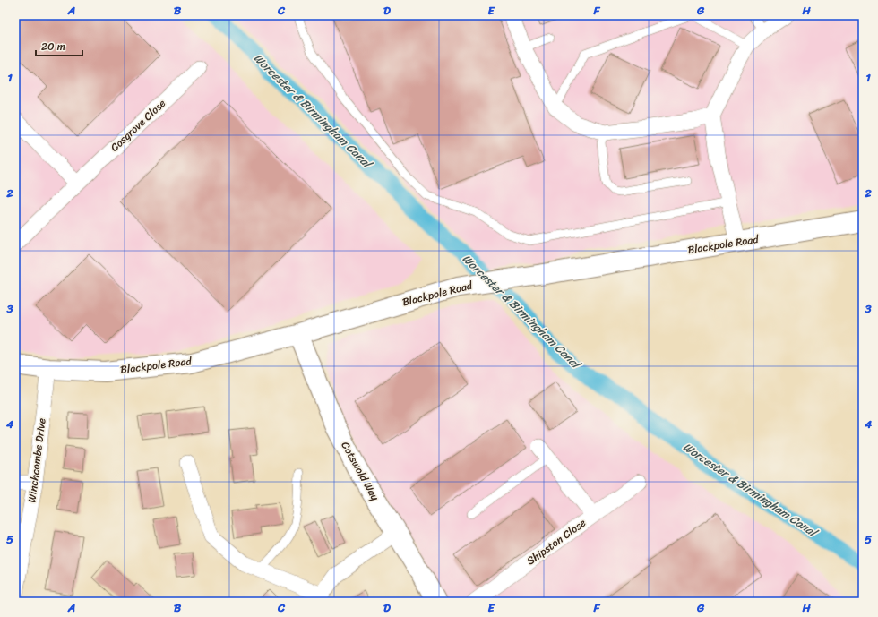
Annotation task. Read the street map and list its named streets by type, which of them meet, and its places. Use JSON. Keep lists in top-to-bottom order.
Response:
{
  "streets": {
    "main road": ["Blackpole Road", "Cotswold Way"],
    "street": ["Cosgrove Close", "Winchcombe Drive", "Shipston Close"]
  },
  "crossings": [
    ["Blackpole Road", "Winchcombe Drive"],
    ["Blackpole Road", "Cotswold Way"]
  ],
  "water": ["Worcester & Birmingham Canal"],
  "scale_bar": "20 m",
  "grid": {
    "columns": [
      "A",
      "B",
      "C",
      "D",
      "E",
      "F",
      "G",
      "H"
    ],
    "rows": [
      "1",
      "2",
      "3",
      "4",
      "5"
    ]
  }
}
